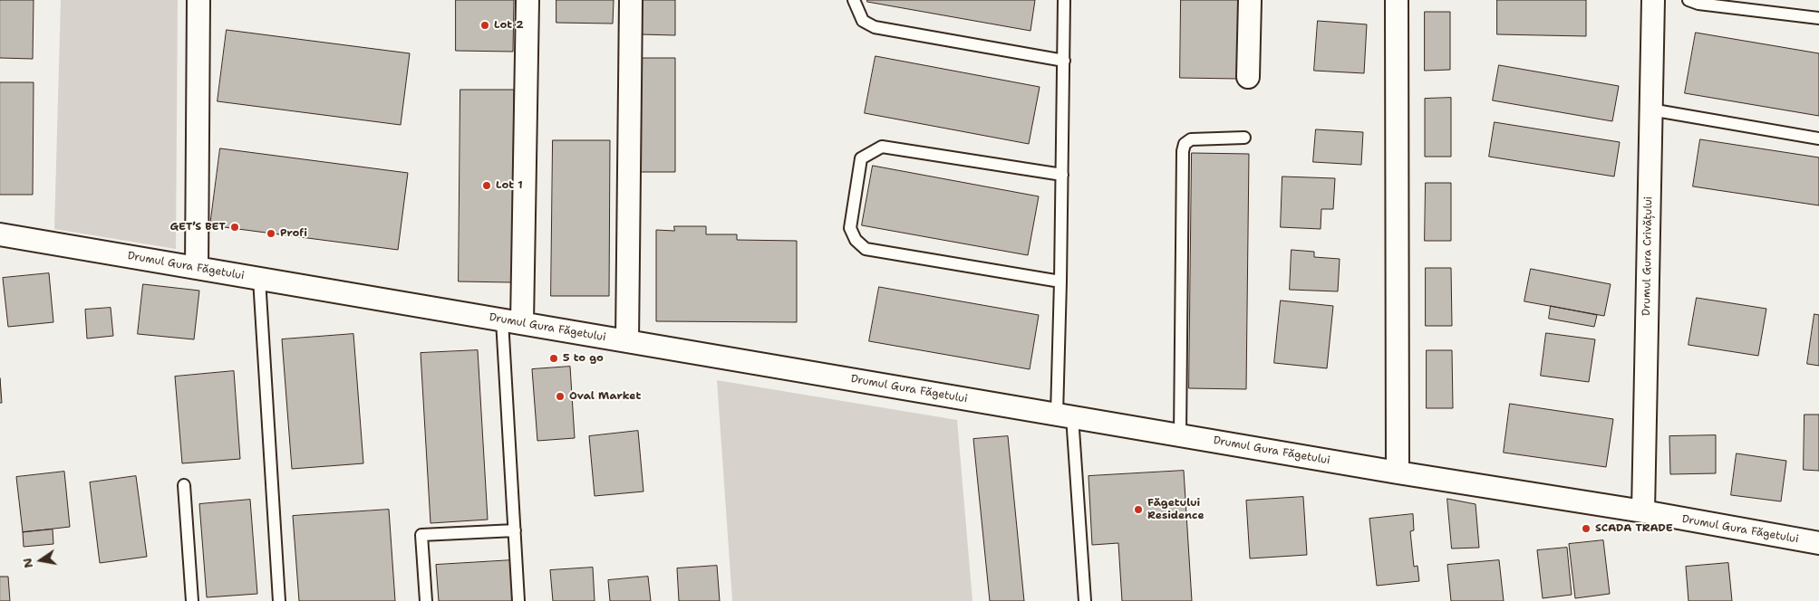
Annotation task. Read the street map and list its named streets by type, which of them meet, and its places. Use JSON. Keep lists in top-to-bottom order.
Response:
{
  "streets": {
    "street": ["Drumul Gura Crivățului", "Drumul Gura Făgetului"]
  },
  "crossings": [
    ["Drumul Gura Crivățului", "Drumul Gura Făgetului"]
  ],
  "places": [
    "Lot 2",
    "Lot 1",
    "GET’S BET",
    "Profi",
    "5 to go",
    "Oval Market",
    "Făgetului Residence",
    "SCADA TRADE"
  ],
  "north": "left"
}
